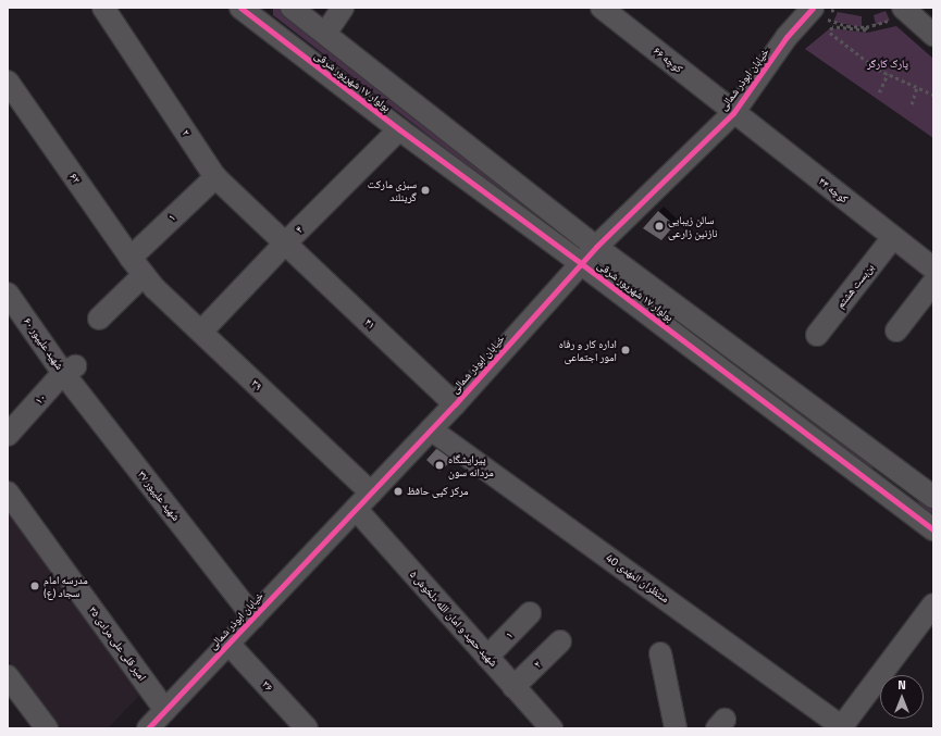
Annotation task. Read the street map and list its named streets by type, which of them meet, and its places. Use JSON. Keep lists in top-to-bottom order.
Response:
{
  "streets": {
    "street": [
      "کوچه ۶۶",
      "خیابان ابوذر شمالی",
      "بولوار ۱۷ شهریور شرقی",
      "۲",
      "۶۲",
      "کوچه ۴۴",
      "۱",
      "۴",
      "بن‌بست هشتم",
      "۴۱",
      "شهید علیپور ۶۰",
      "۳۹",
      "۱۰",
      "شهید علیپور ۳۷",
      "منتظران المهدی 40",
      "شهید حمید و امان الله دلخوش ۵",
      "امیر قلی علی مرادی ۳۵",
      "۳۶"
    ]
  },
  "crossings": [
    ["کوچه ۶۶", "خیابان ابوذر شمالی"],
    ["کوچه ۶۶", "کوچه ۴۴"],
    ["خیابان ابوذر شمالی", "بولوار ۱۷ شهریور شرقی"],
    ["خیابان ابوذر شمالی", "کوچه ۴۴"],
    ["خیابان ابوذر شمالی", "۴۱"],
    ["خیابان ابوذر شمالی", "۳۹"],
    ["خیابان ابوذر شمالی", "شهید علیپور ۳۷"],
    ["خیابان ابوذر شمالی", "منتظران المهدی 40"],
    ["خیابان ابوذر شمالی", "شهید حمید و امان الله دلخوش ۵"],
    ["خیابان ابوذر شمالی", "امیر قلی علی مرادی ۳۵"],
    ["خیابان ابوذر شمالی", "۳۶"],
    ["بولوار ۱۷ شهریور شرقی", "۴"],
    ["۲", "۱"],
    ["۲", "۴"],
    ["۲", "۴۱"],
    ["۲", "شهید حمید و امان الله دلخوش ۵"],
    ["۶۲", "۱"],
    ["۶۲", "۳۹"],
    ["کوچه ۴۴", "بن‌بست هشتم"],
    ["۱", "شهید حمید و امان الله دلخوش ۵"],
    ["۴", "۴۱"],
    ["۴", "۳۹"],
    ["شهید علیپور ۶۰", "۱۰"],
    ["شهید علیپور ۶۰", "شهید علیپور ۳۷"],
    ["۱۰", "شهید علیپور ۳۷"]
  ],
  "parks": ["پارک کارگر"],
  "places": [
    "سبزی مارکت گرینلند",
    "سالن زیبایی نازنین زارعی",
    "اداره کار و رفاه امور اجتماعی",
    "پیرایشگاه مردانه سون",
    "مرکز کپی حافظ",
    "مدرسه امام سجاد (ع)"
  ],
  "north": "top"
}
